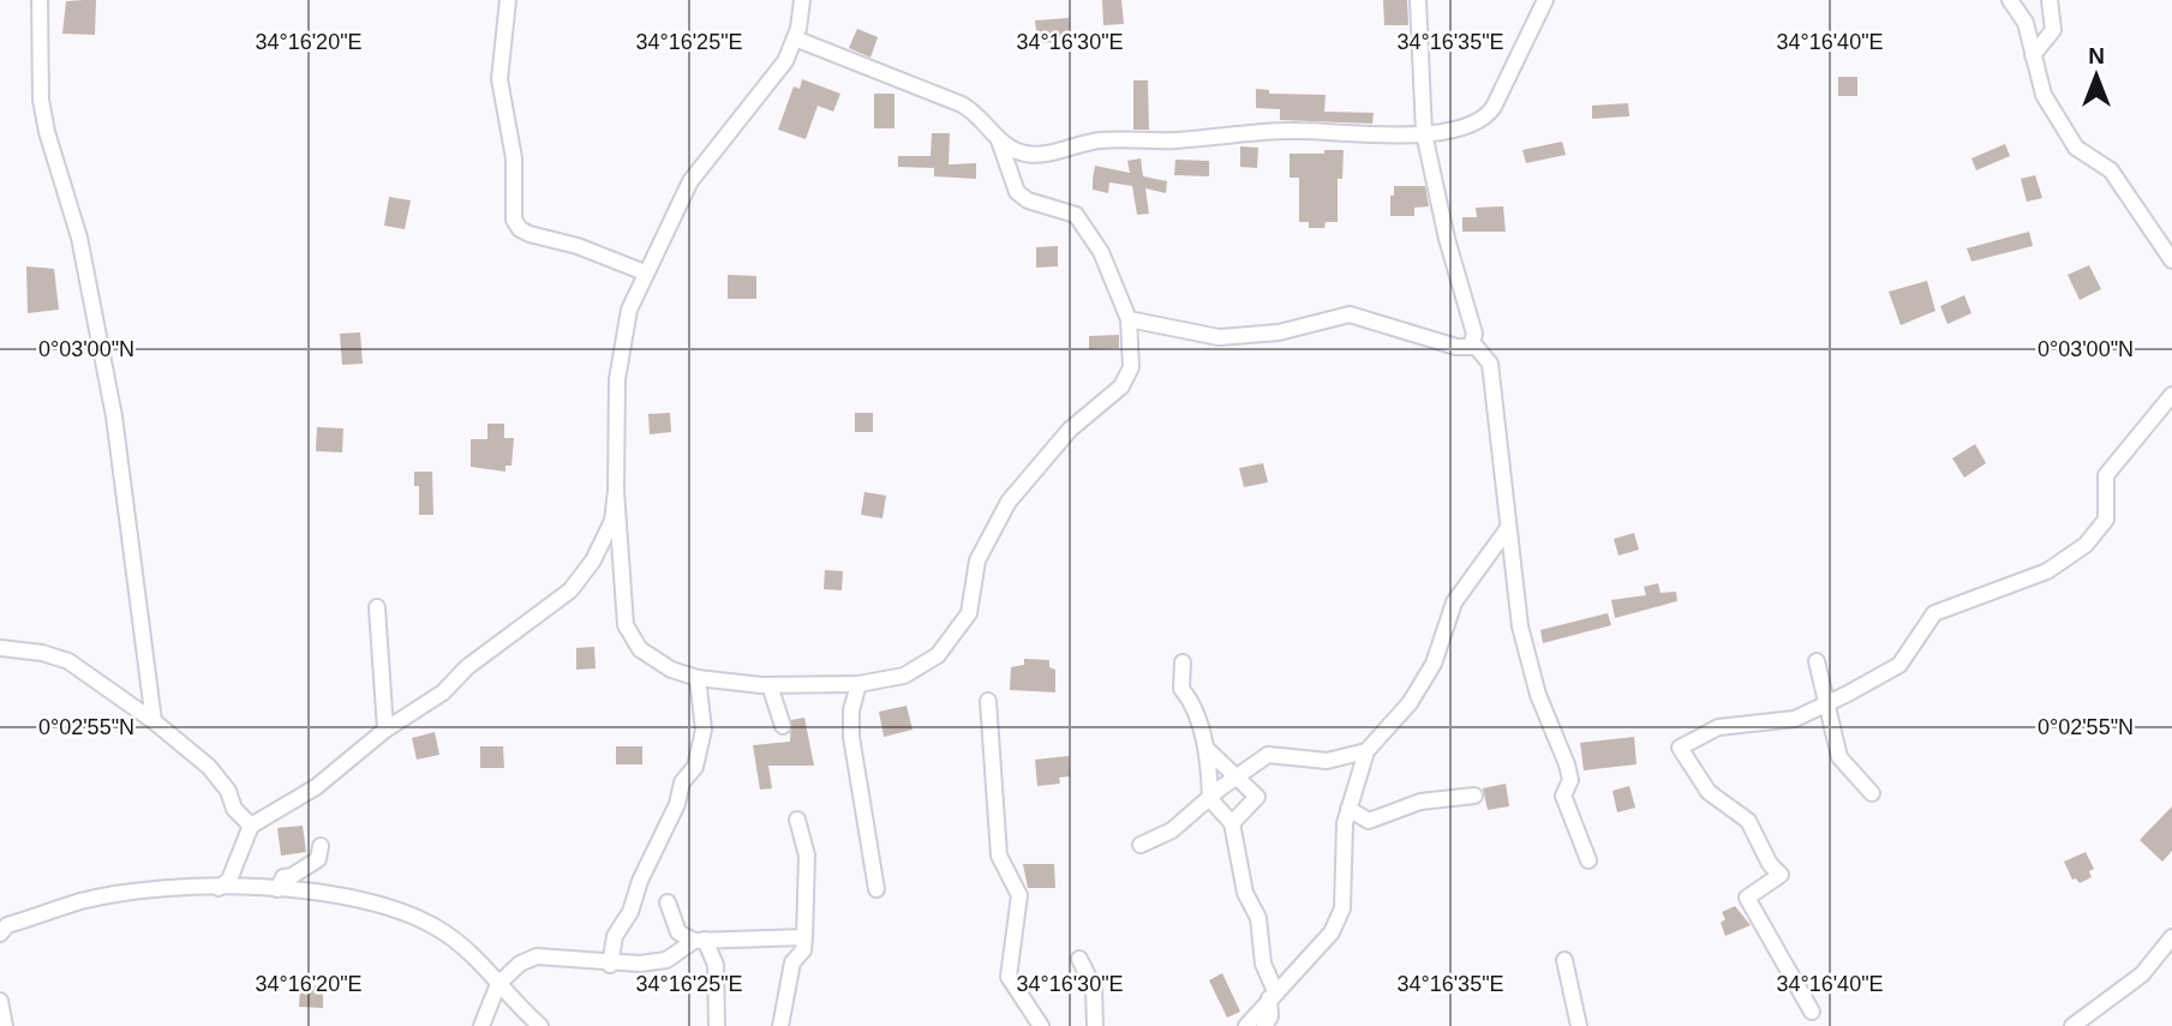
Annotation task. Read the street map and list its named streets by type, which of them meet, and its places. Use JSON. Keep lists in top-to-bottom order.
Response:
{
  "north": "top",
  "coordinates": [
    "34°16'20\"E",
    "34°16'25\"E",
    "34°16'30\"E",
    "34°16'35\"E",
    "34°16'40\"E",
    "0°03'00\"N",
    "0°02'55\"N"
  ]
}
